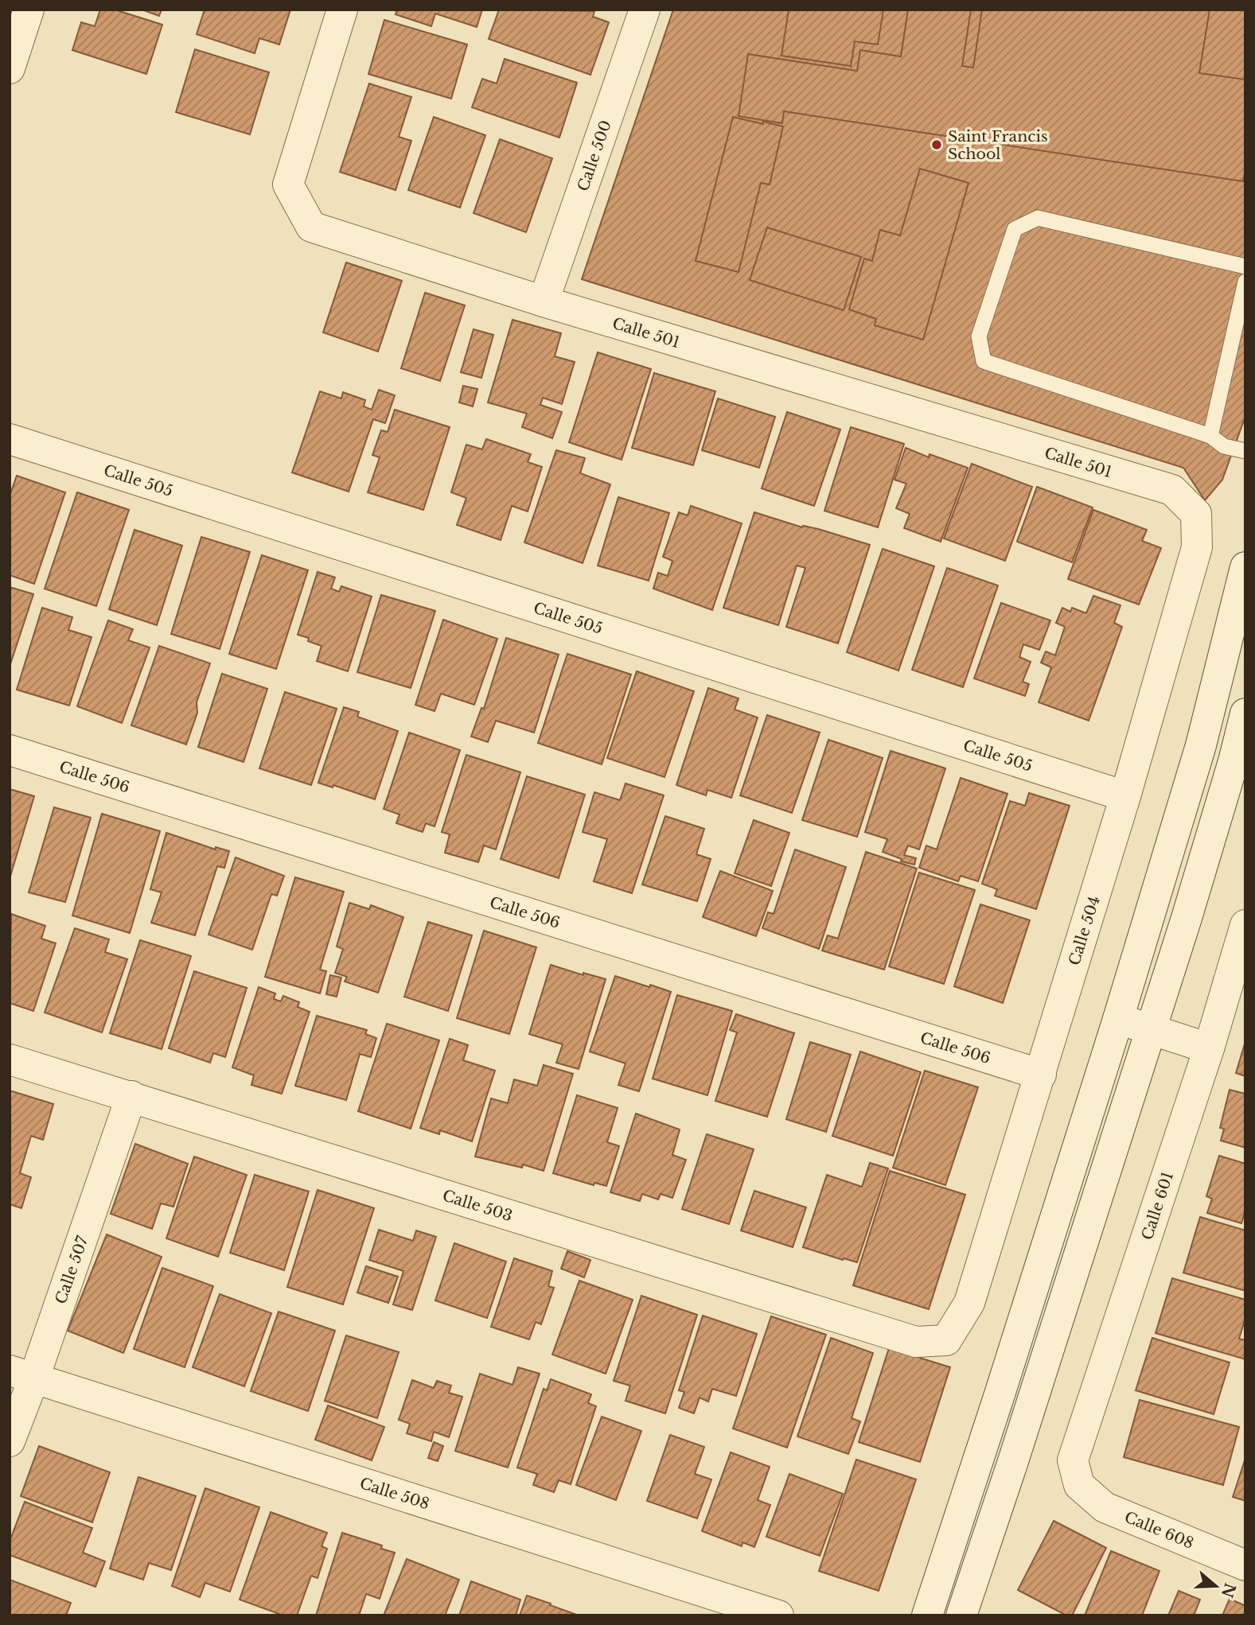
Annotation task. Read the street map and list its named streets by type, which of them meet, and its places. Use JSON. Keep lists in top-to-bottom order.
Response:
{
  "streets": {
    "street": [
      "Calle 500",
      "Calle 501",
      "Calle 505",
      "Calle 506",
      "Calle 504",
      "Calle 503",
      "Calle 601",
      "Calle 507",
      "Calle 508",
      "Calle 608"
    ]
  },
  "crossings": [
    ["Calle 500", "Calle 501"],
    ["Calle 501", "Calle 504"],
    ["Calle 505", "Calle 504"],
    ["Calle 506", "Calle 504"],
    ["Calle 504", "Calle 503"],
    ["Calle 503", "Calle 507"],
    ["Calle 601", "Calle 608"],
    ["Calle 507", "Calle 508"]
  ],
  "places": ["Saint Francis School"],
  "north": "right"
}
